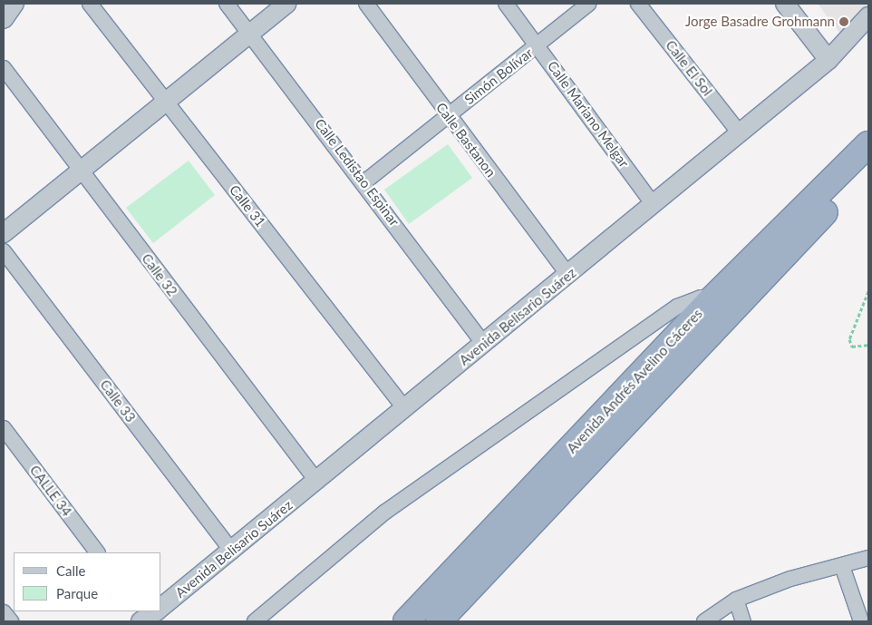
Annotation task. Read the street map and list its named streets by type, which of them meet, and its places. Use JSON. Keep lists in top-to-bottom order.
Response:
{
  "streets": {
    "highway": ["Avenida Andrés Avelino Cáceres"],
    "street": [
      "Calle El Sol",
      "Simón Bolívar",
      "Calle Mariano Melgar",
      "Calle Bastanon",
      "Calle Ledistao Espinar",
      "Calle 31",
      "Calle 32",
      "Avenida Belisario Suárez",
      "Calle 33",
      "CALLE 34"
    ]
  },
  "crossings": [
    ["Calle El Sol", "Avenida Belisario Suárez"],
    ["Simón Bolívar", "Calle Mariano Melgar"],
    ["Simón Bolívar", "Calle Bastanon"],
    ["Simón Bolívar", "Calle Ledistao Espinar"],
    ["Calle Mariano Melgar", "Avenida Belisario Suárez"],
    ["Calle Bastanon", "Avenida Belisario Suárez"],
    ["Calle Ledistao Espinar", "Avenida Belisario Suárez"],
    ["Calle 31", "Avenida Belisario Suárez"],
    ["Calle 32", "Avenida Belisario Suárez"],
    ["Avenida Belisario Suárez", "Calle 33"]
  ],
  "places": ["Jorge Basadre Grohmann"],
  "legend": ["Calle", "Parque"]
}
